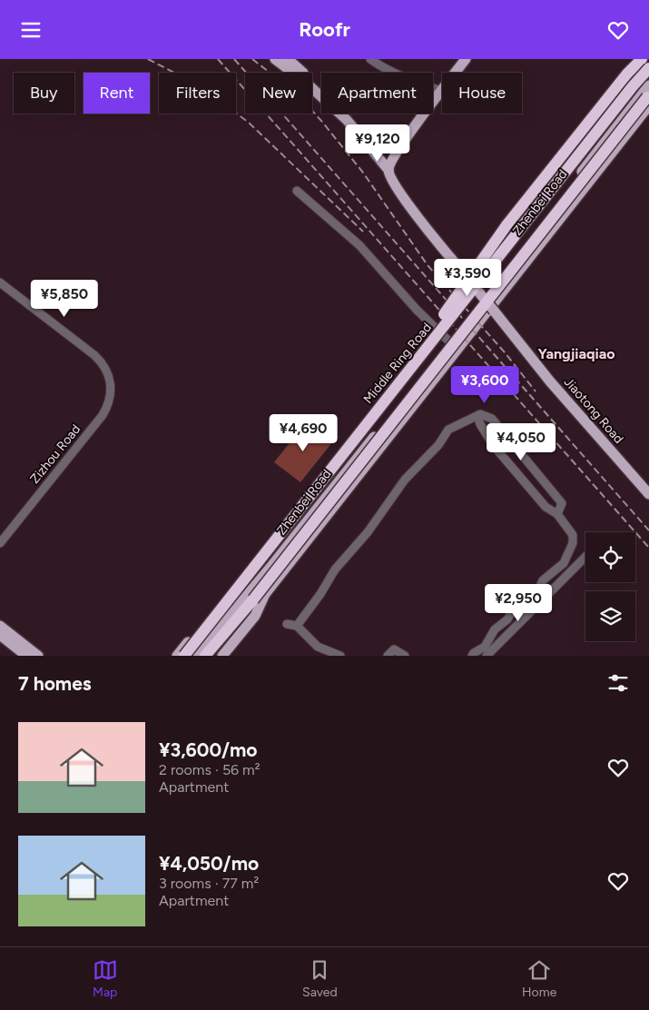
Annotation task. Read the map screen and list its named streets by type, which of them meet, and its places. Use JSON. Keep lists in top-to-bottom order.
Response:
{
  "streets": {
    "highway": ["Middle Ring Road"],
    "main road": ["Zhenbei Road", "Jiaotong Road"],
    "street": ["Zizhou Road"]
  },
  "districts": ["Yangjiaqiao"],
  "page": {
    "header": "Roofr",
    "chip": [
      "Buy",
      "Rent",
      "Filters",
      "New",
      "Apartment",
      "House"
    ],
    "price": [
      "¥9,120",
      "¥3,590",
      "¥5,850",
      "¥3,600",
      "¥4,690",
      "¥4,050",
      "¥2,950"
    ],
    "heading": "7 homes",
    "list": [
      {
        "name": "¥3,600/mo",
        "note": "2 rooms · 56 m² · Apartment"
      },
      {
        "name": "¥4,050/mo",
        "note": "3 rooms · 77 m² · Apartment"
      }
    ],
    "tabs": ["Map", "Saved", "Home"]
  }
}
